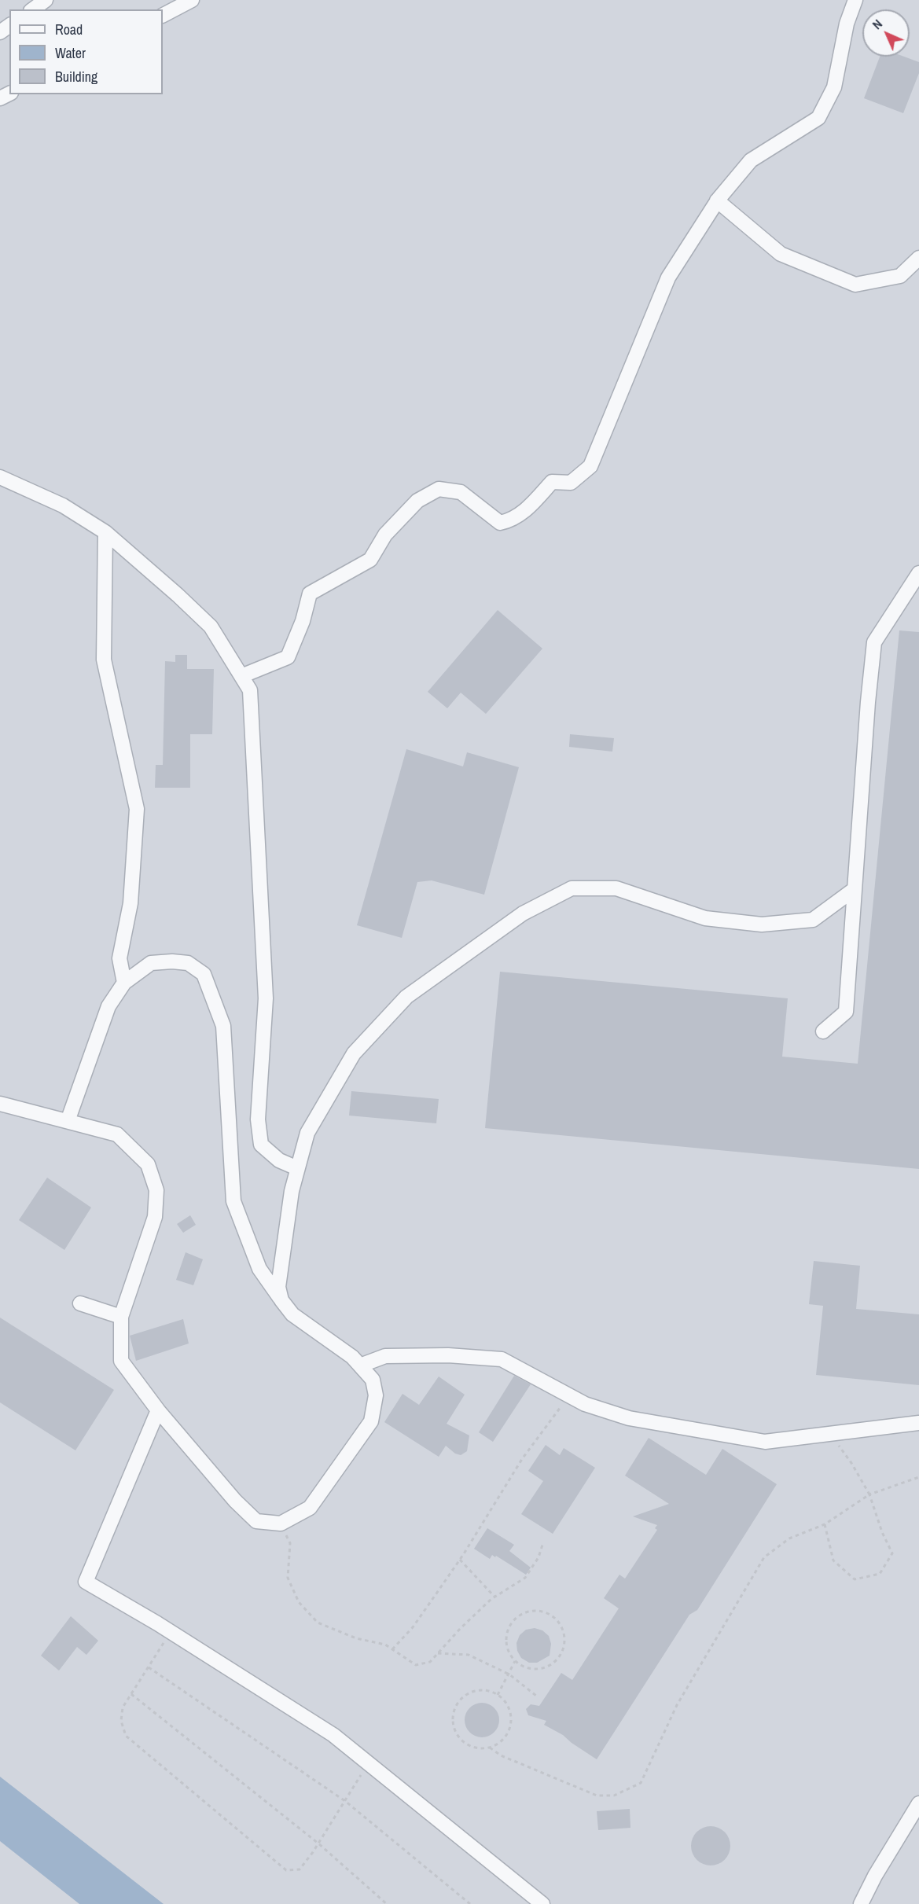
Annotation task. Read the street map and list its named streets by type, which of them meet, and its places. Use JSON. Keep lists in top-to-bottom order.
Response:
{
  "legend": ["Road", "Water", "Building"],
  "north": "top left"
}
